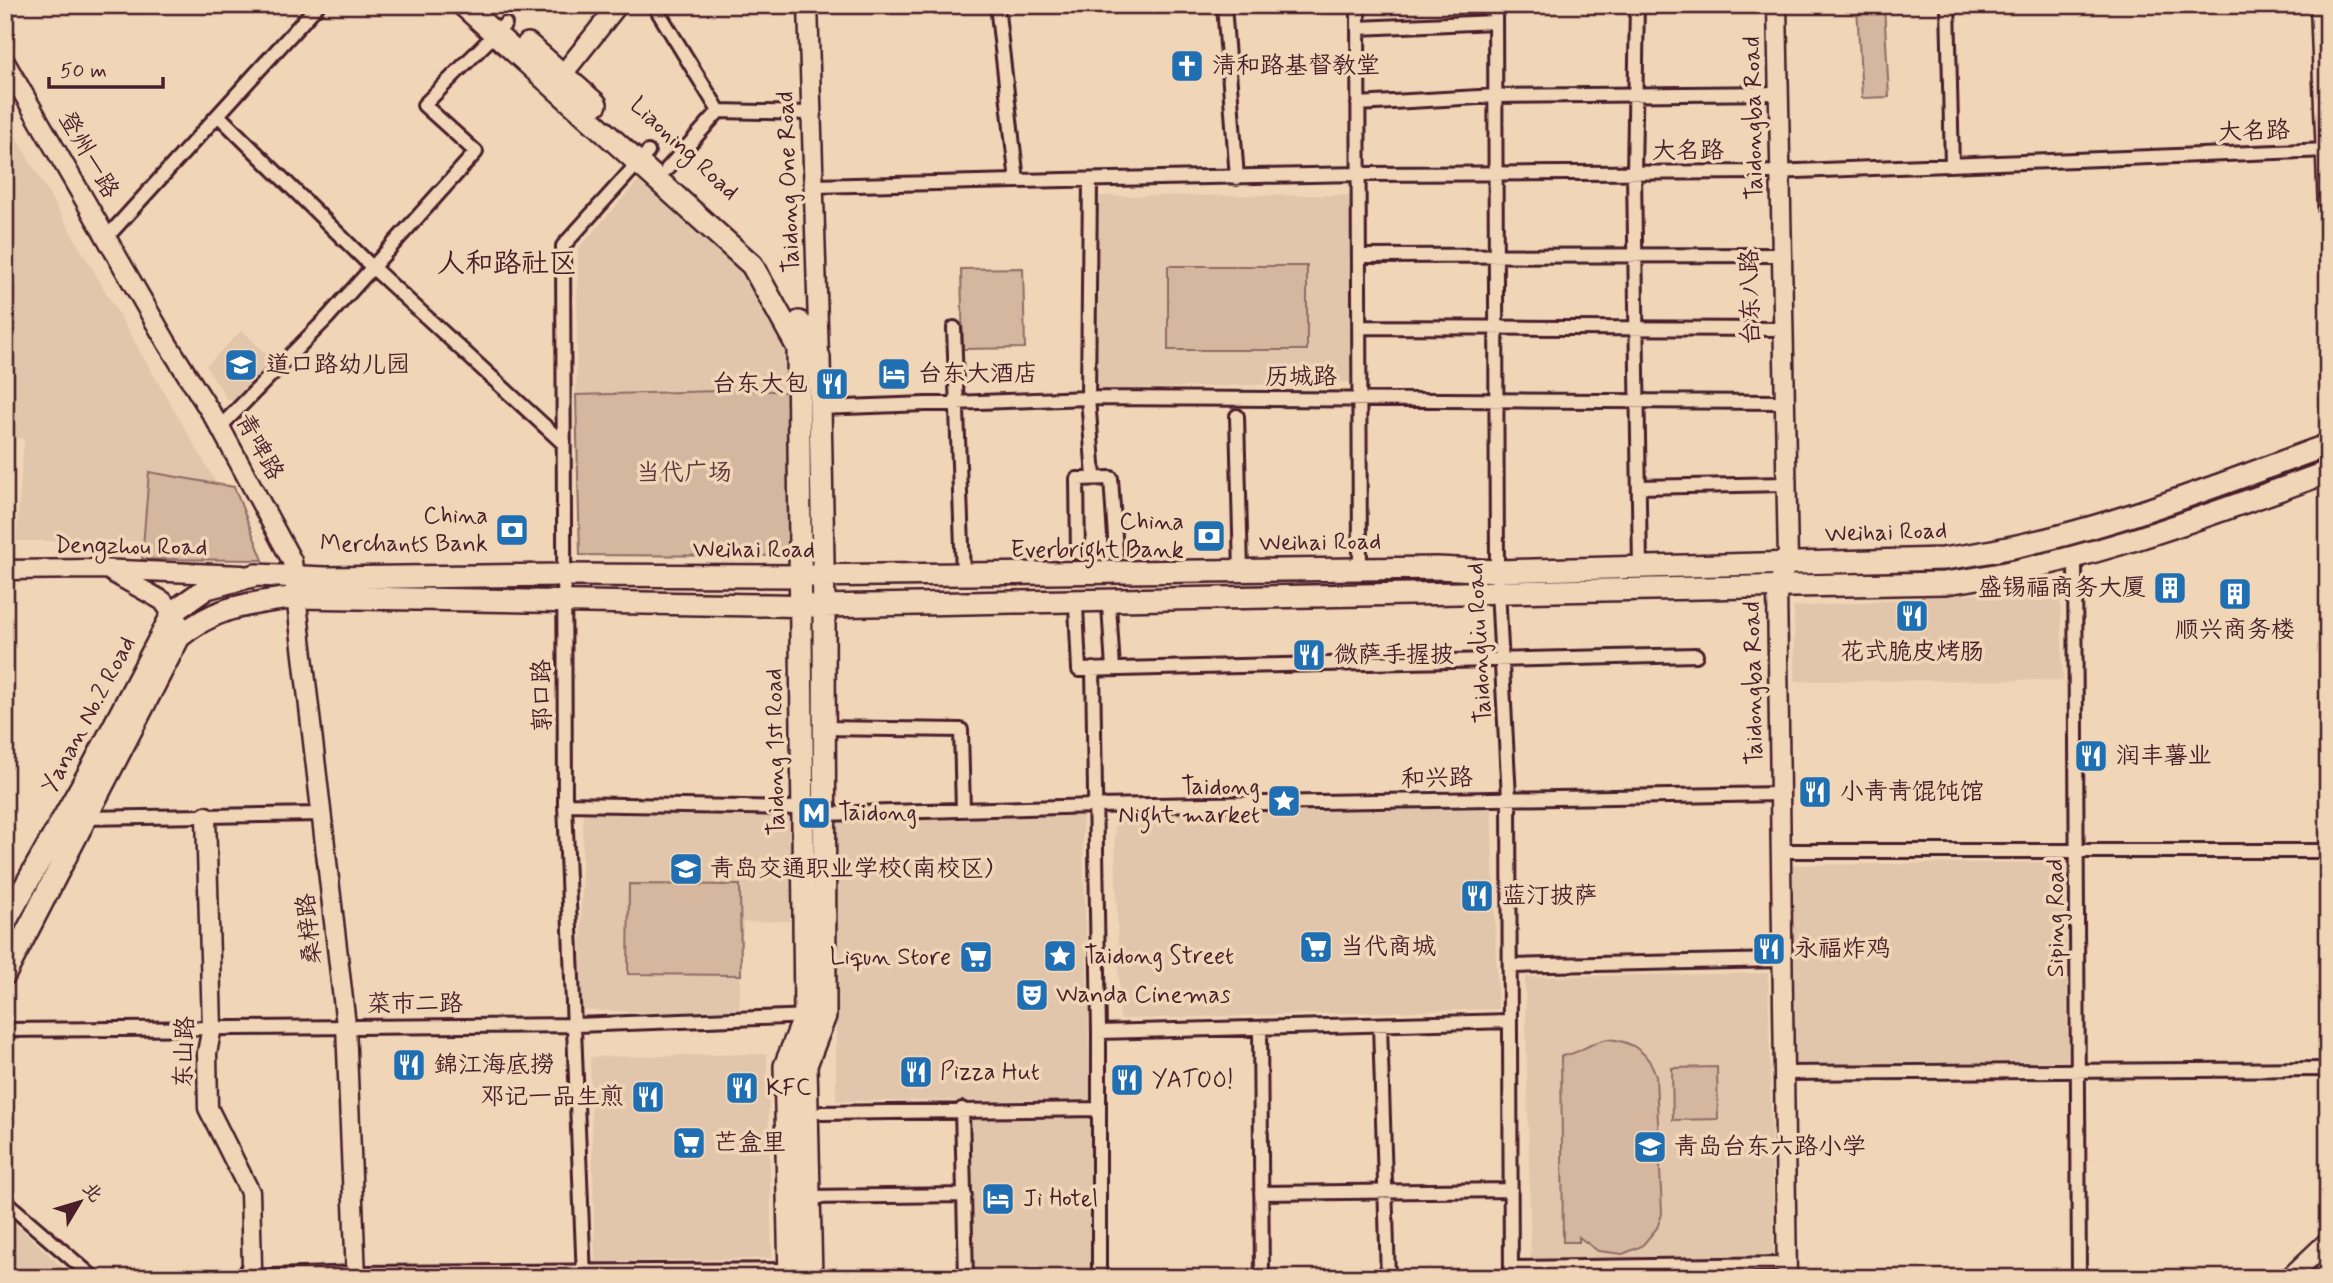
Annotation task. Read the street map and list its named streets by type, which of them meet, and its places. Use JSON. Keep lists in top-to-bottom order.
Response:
{
  "streets": {
    "main road": [
      "Liaoning Road",
      "Weihai Road",
      "Yanan No.2 Road",
      "Taidong 1st Road"
    ],
    "street": [
      "Taidongba Road",
      "大名路",
      "登州一路",
      "Taidong One Road",
      "台东八路",
      "历城路",
      "青啤路",
      "Dengzhou Road",
      "Taidongliu Road",
      "郭口路",
      "和兴路",
      "Siping Road",
      "桑梓路",
      "菜市二路",
      "东山路"
    ]
  },
  "crossings": [
    ["Taidongba Road", "台东八路"],
    ["Taidongba Road", "Weihai Road"],
    ["Taidongba Road", "和兴路"],
    ["大名路", "台东八路"],
    ["大名路", "Taidongliu Road"],
    ["Liaoning Road", "Taidong One Road"],
    ["Liaoning Road", "郭口路"],
    ["Liaoning Road", "Taidong 1st Road"],
    ["登州一路", "青啤路"],
    ["Taidong One Road", "Taidong 1st Road"],
    ["台东八路", "历城路"],
    ["历城路", "Taidongliu Road"],
    ["历城路", "Taidong 1st Road"],
    ["青啤路", "Weihai Road"],
    ["青啤路", "Yanan No.2 Road"],
    ["青啤路", "桑梓路"],
    ["Weihai Road", "Taidongliu Road"],
    ["Weihai Road", "郭口路"],
    ["Weihai Road", "Yanan No.2 Road"],
    ["Weihai Road", "Taidong 1st Road"],
    ["Weihai Road", "Siping Road"],
    ["Weihai Road", "桑梓路"],
    ["Dengzhou Road", "Yanan No.2 Road"],
    ["Taidongliu Road", "和兴路"],
    ["郭口路", "菜市二路"],
    ["Yanan No.2 Road", "桑梓路"],
    ["Taidong 1st Road", "和兴路"],
    ["Taidong 1st Road", "菜市二路"],
    ["桑梓路", "菜市二路"],
    ["菜市二路", "东山路"]
  ],
  "districts": ["人和路社区"],
  "parks": ["当代广场"],
  "places": {
    "church": ["清和路基督教堂"],
    "school or university": ["道口路幼儿园", "青岛交通职业学校(南校区)", "青岛台东六路小学"],
    "hotel": ["台东大酒店", "Ji Hotel"],
    "restaurant": [
      "台东大包",
      "花式脆皮烤肠",
      "微萨手握披",
      "润丰薯业",
      "小青青馄饨馆",
      "蓝汀披萨",
      "永福炸鸡",
      "錦江海底撈",
      "Pizza Hut",
      "YATOO!",
      "KFC",
      "邓记一品生煎"
    ],
    "bank": ["China Merchants Bank", "China Everbright Bank"],
    "building": ["盛锡福商务大厦", "顺兴商务楼"],
    "place": ["Taidong Night market", "Taidong Street"],
    "metro station": ["Taidong"],
    "supermarket": ["当代商城", "Liqun Store", "芒盒里"],
    "theatre": ["Wanda Cinemas"]
  },
  "scale_bar": "50 m",
  "north": "top right"
}
